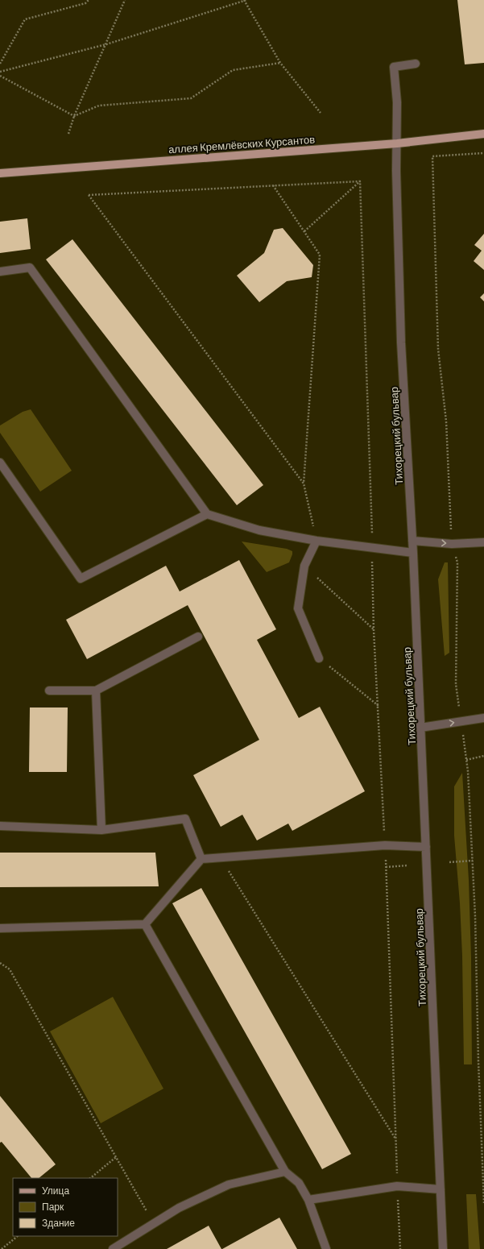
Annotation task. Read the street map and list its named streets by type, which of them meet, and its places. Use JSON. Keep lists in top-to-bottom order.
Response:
{
  "streets": {
    "main road": ["аллея Кремлёвских Курсантов"],
    "street": ["Тихорецкий бульвар"]
  },
  "crossings": [
    ["аллея Кремлёвских Курсантов", "Тихорецкий бульвар"]
  ],
  "legend": ["Улица", "Парк", "Здание"]
}
